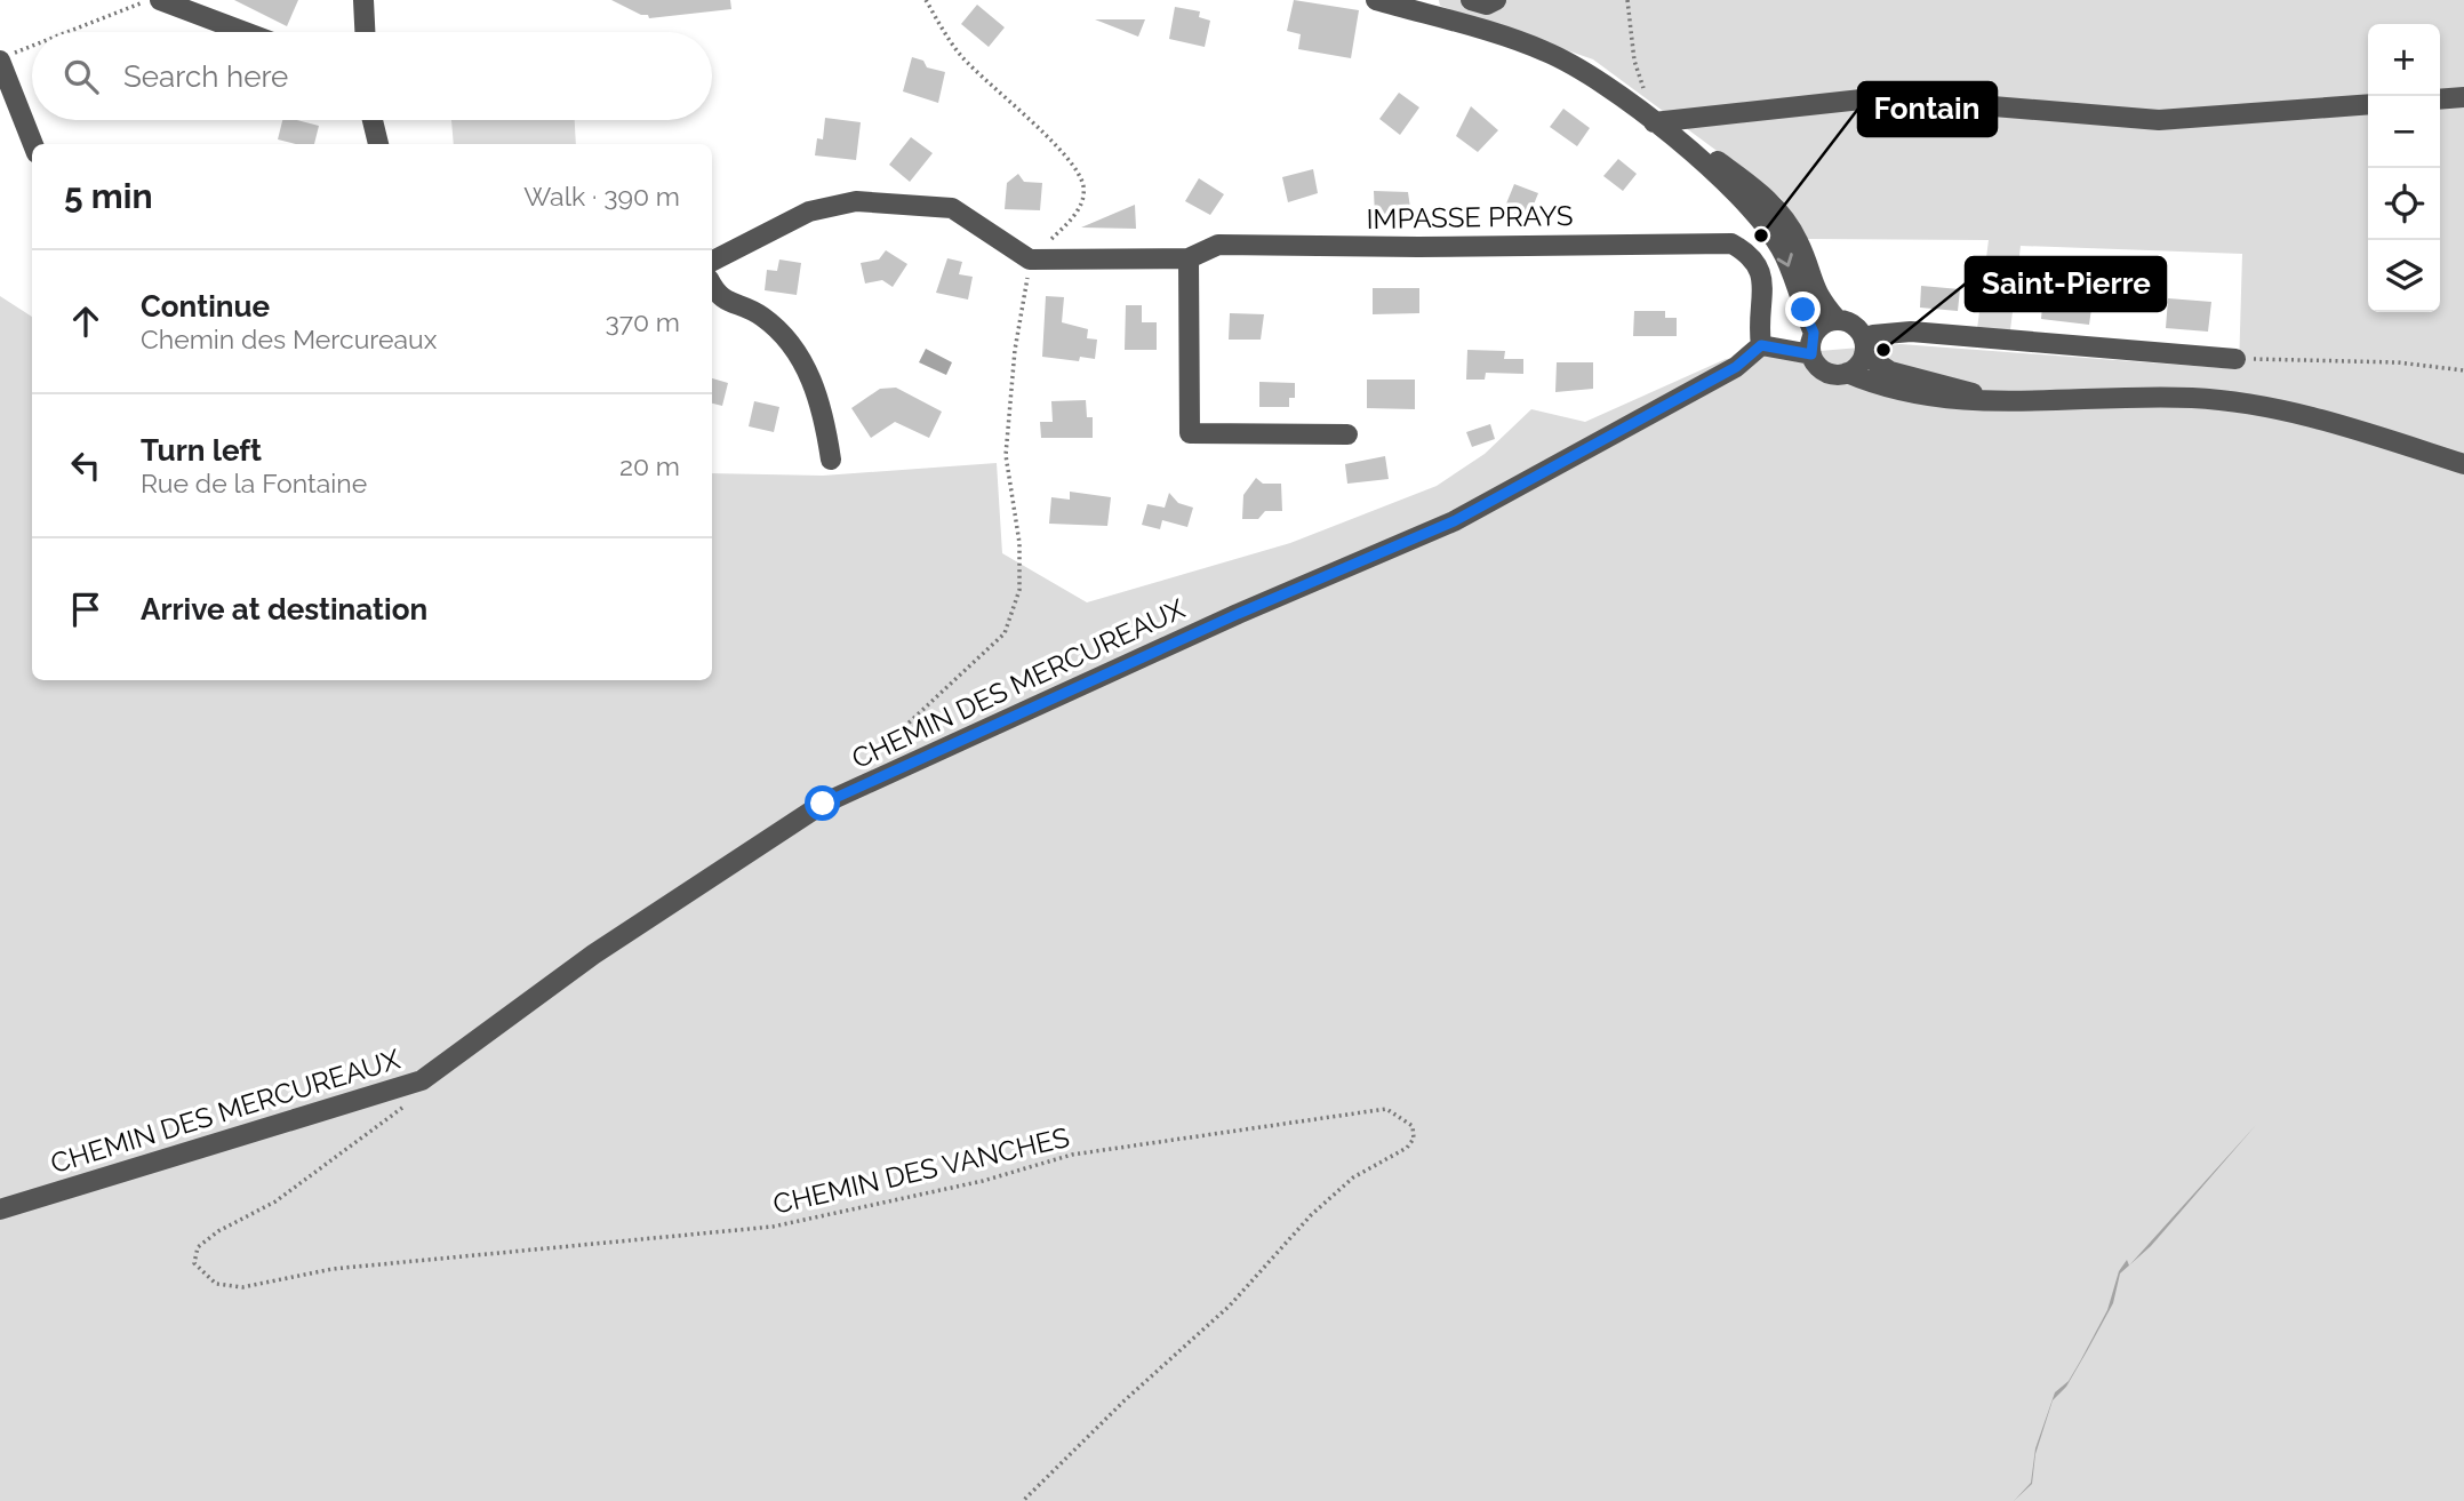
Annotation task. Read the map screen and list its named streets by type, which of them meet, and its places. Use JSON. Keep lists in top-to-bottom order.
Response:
{
  "streets": {
    "street": ["IMPASSE PRAYS", "CHEMIN DES MERCUREAUX"],
    "path": ["CHEMIN DES VANCHES"]
  },
  "crossings": [
    ["IMPASSE PRAYS", "CHEMIN DES MERCUREAUX"],
    ["CHEMIN DES MERCUREAUX", "CHEMIN DES VANCHES"]
  ],
  "places": ["Fontain", "Saint-Pierre"],
  "page": {
    "map_buttons": ["+", "−"],
    "search": "Search here",
    "heading": ["5 min", "Walk · 390 m"],
    "list": [
      ["Continue", "Chemin des Mercureaux", "370 m"],
      ["Turn left", "Rue de la Fontaine", "20 m"],
      "Arrive at destination"
    ]
  }
}
